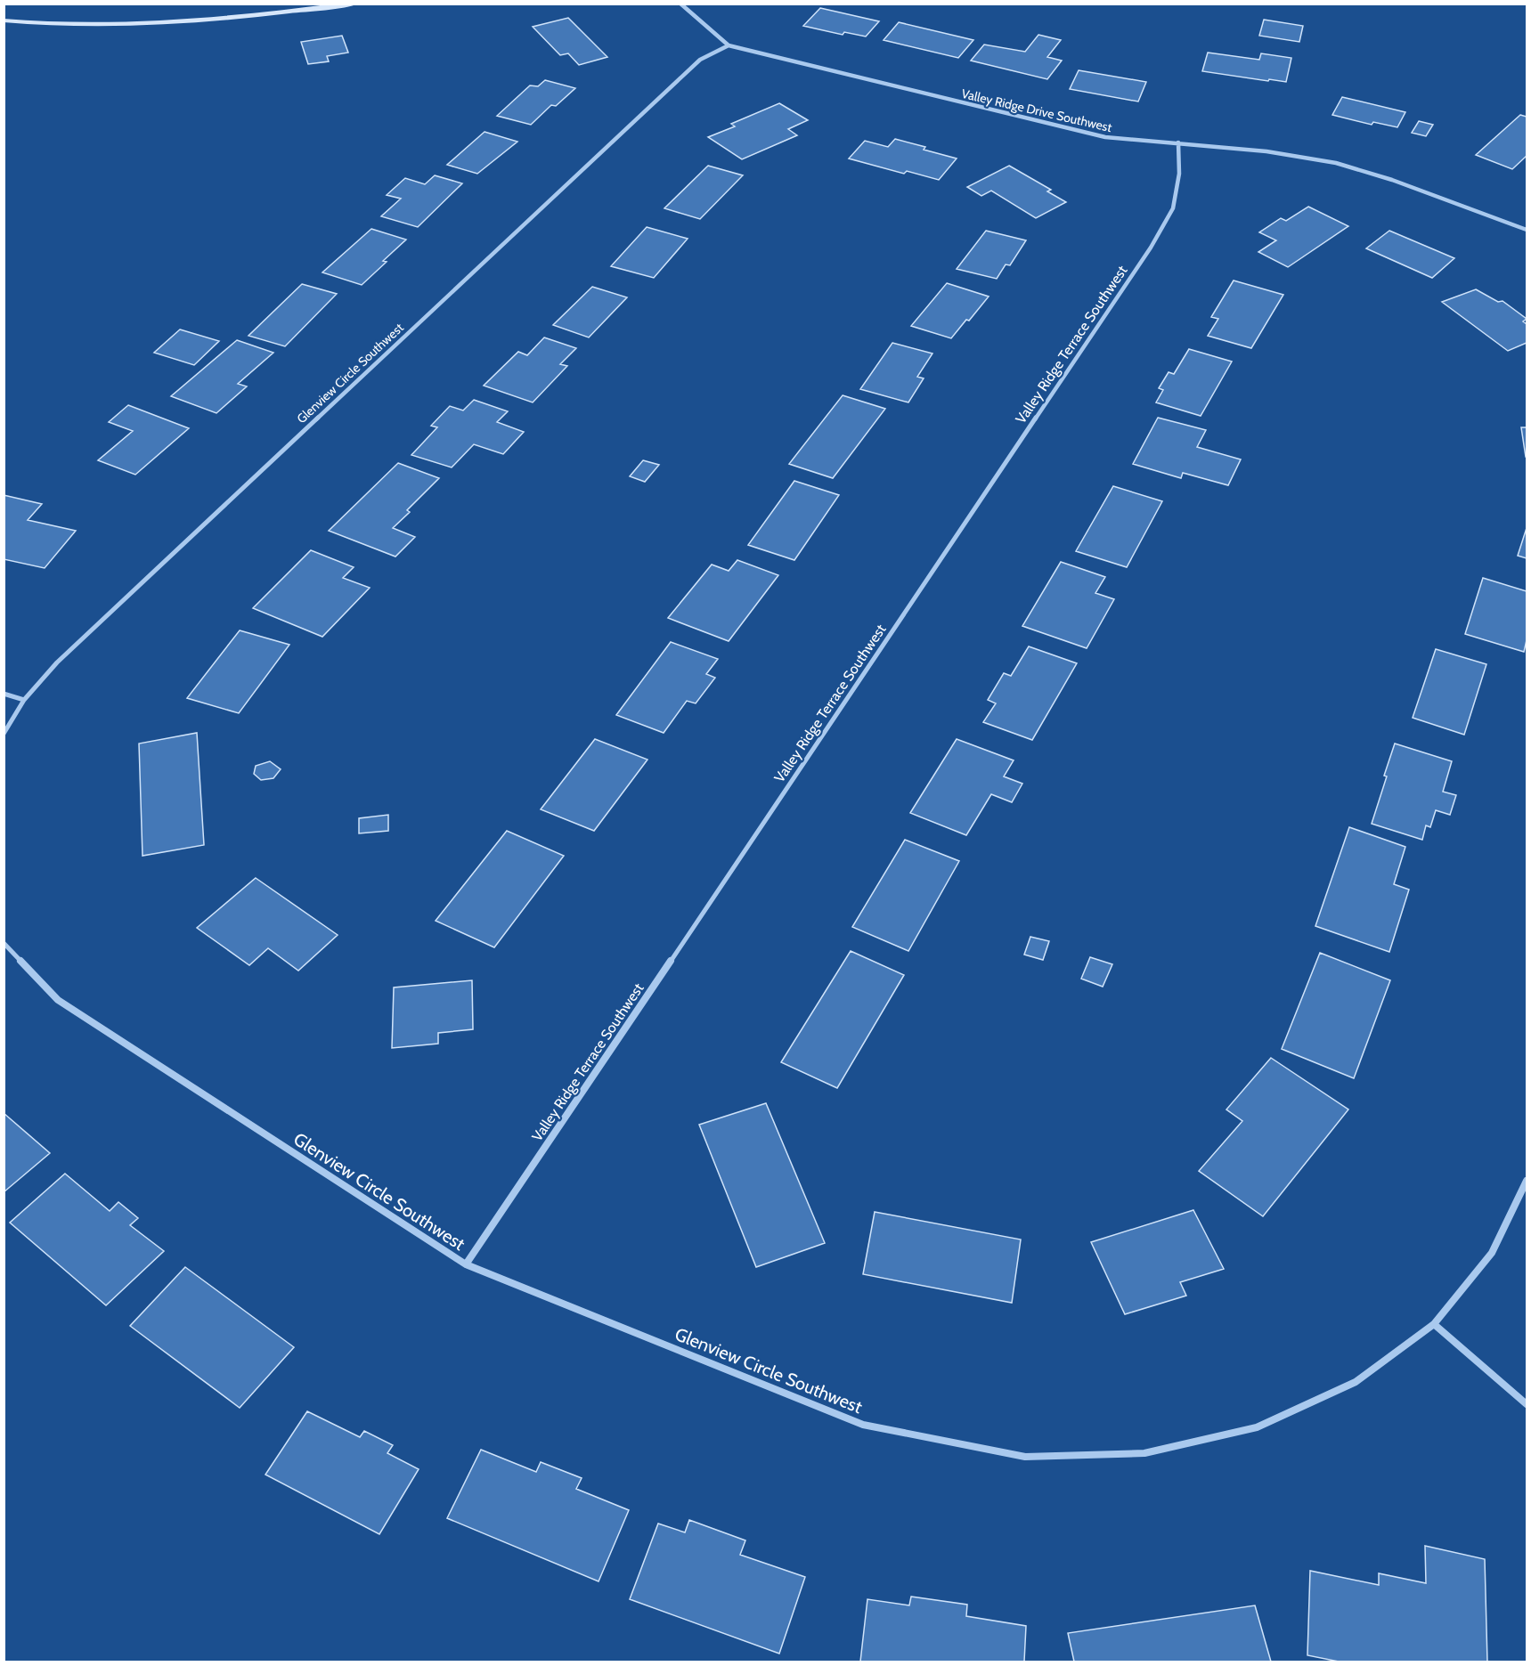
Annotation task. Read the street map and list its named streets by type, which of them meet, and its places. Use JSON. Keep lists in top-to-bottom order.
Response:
{
  "streets": {
    "street": ["Valley Ridge Drive Southwest", "Valley Ridge Terrace Southwest", "Glenview Circle Southwest"]
  },
  "crossings": [
    ["Valley Ridge Drive Southwest", "Valley Ridge Terrace Southwest"],
    ["Valley Ridge Drive Southwest", "Glenview Circle Southwest"],
    ["Valley Ridge Terrace Southwest", "Glenview Circle Southwest"]
  ]
}
